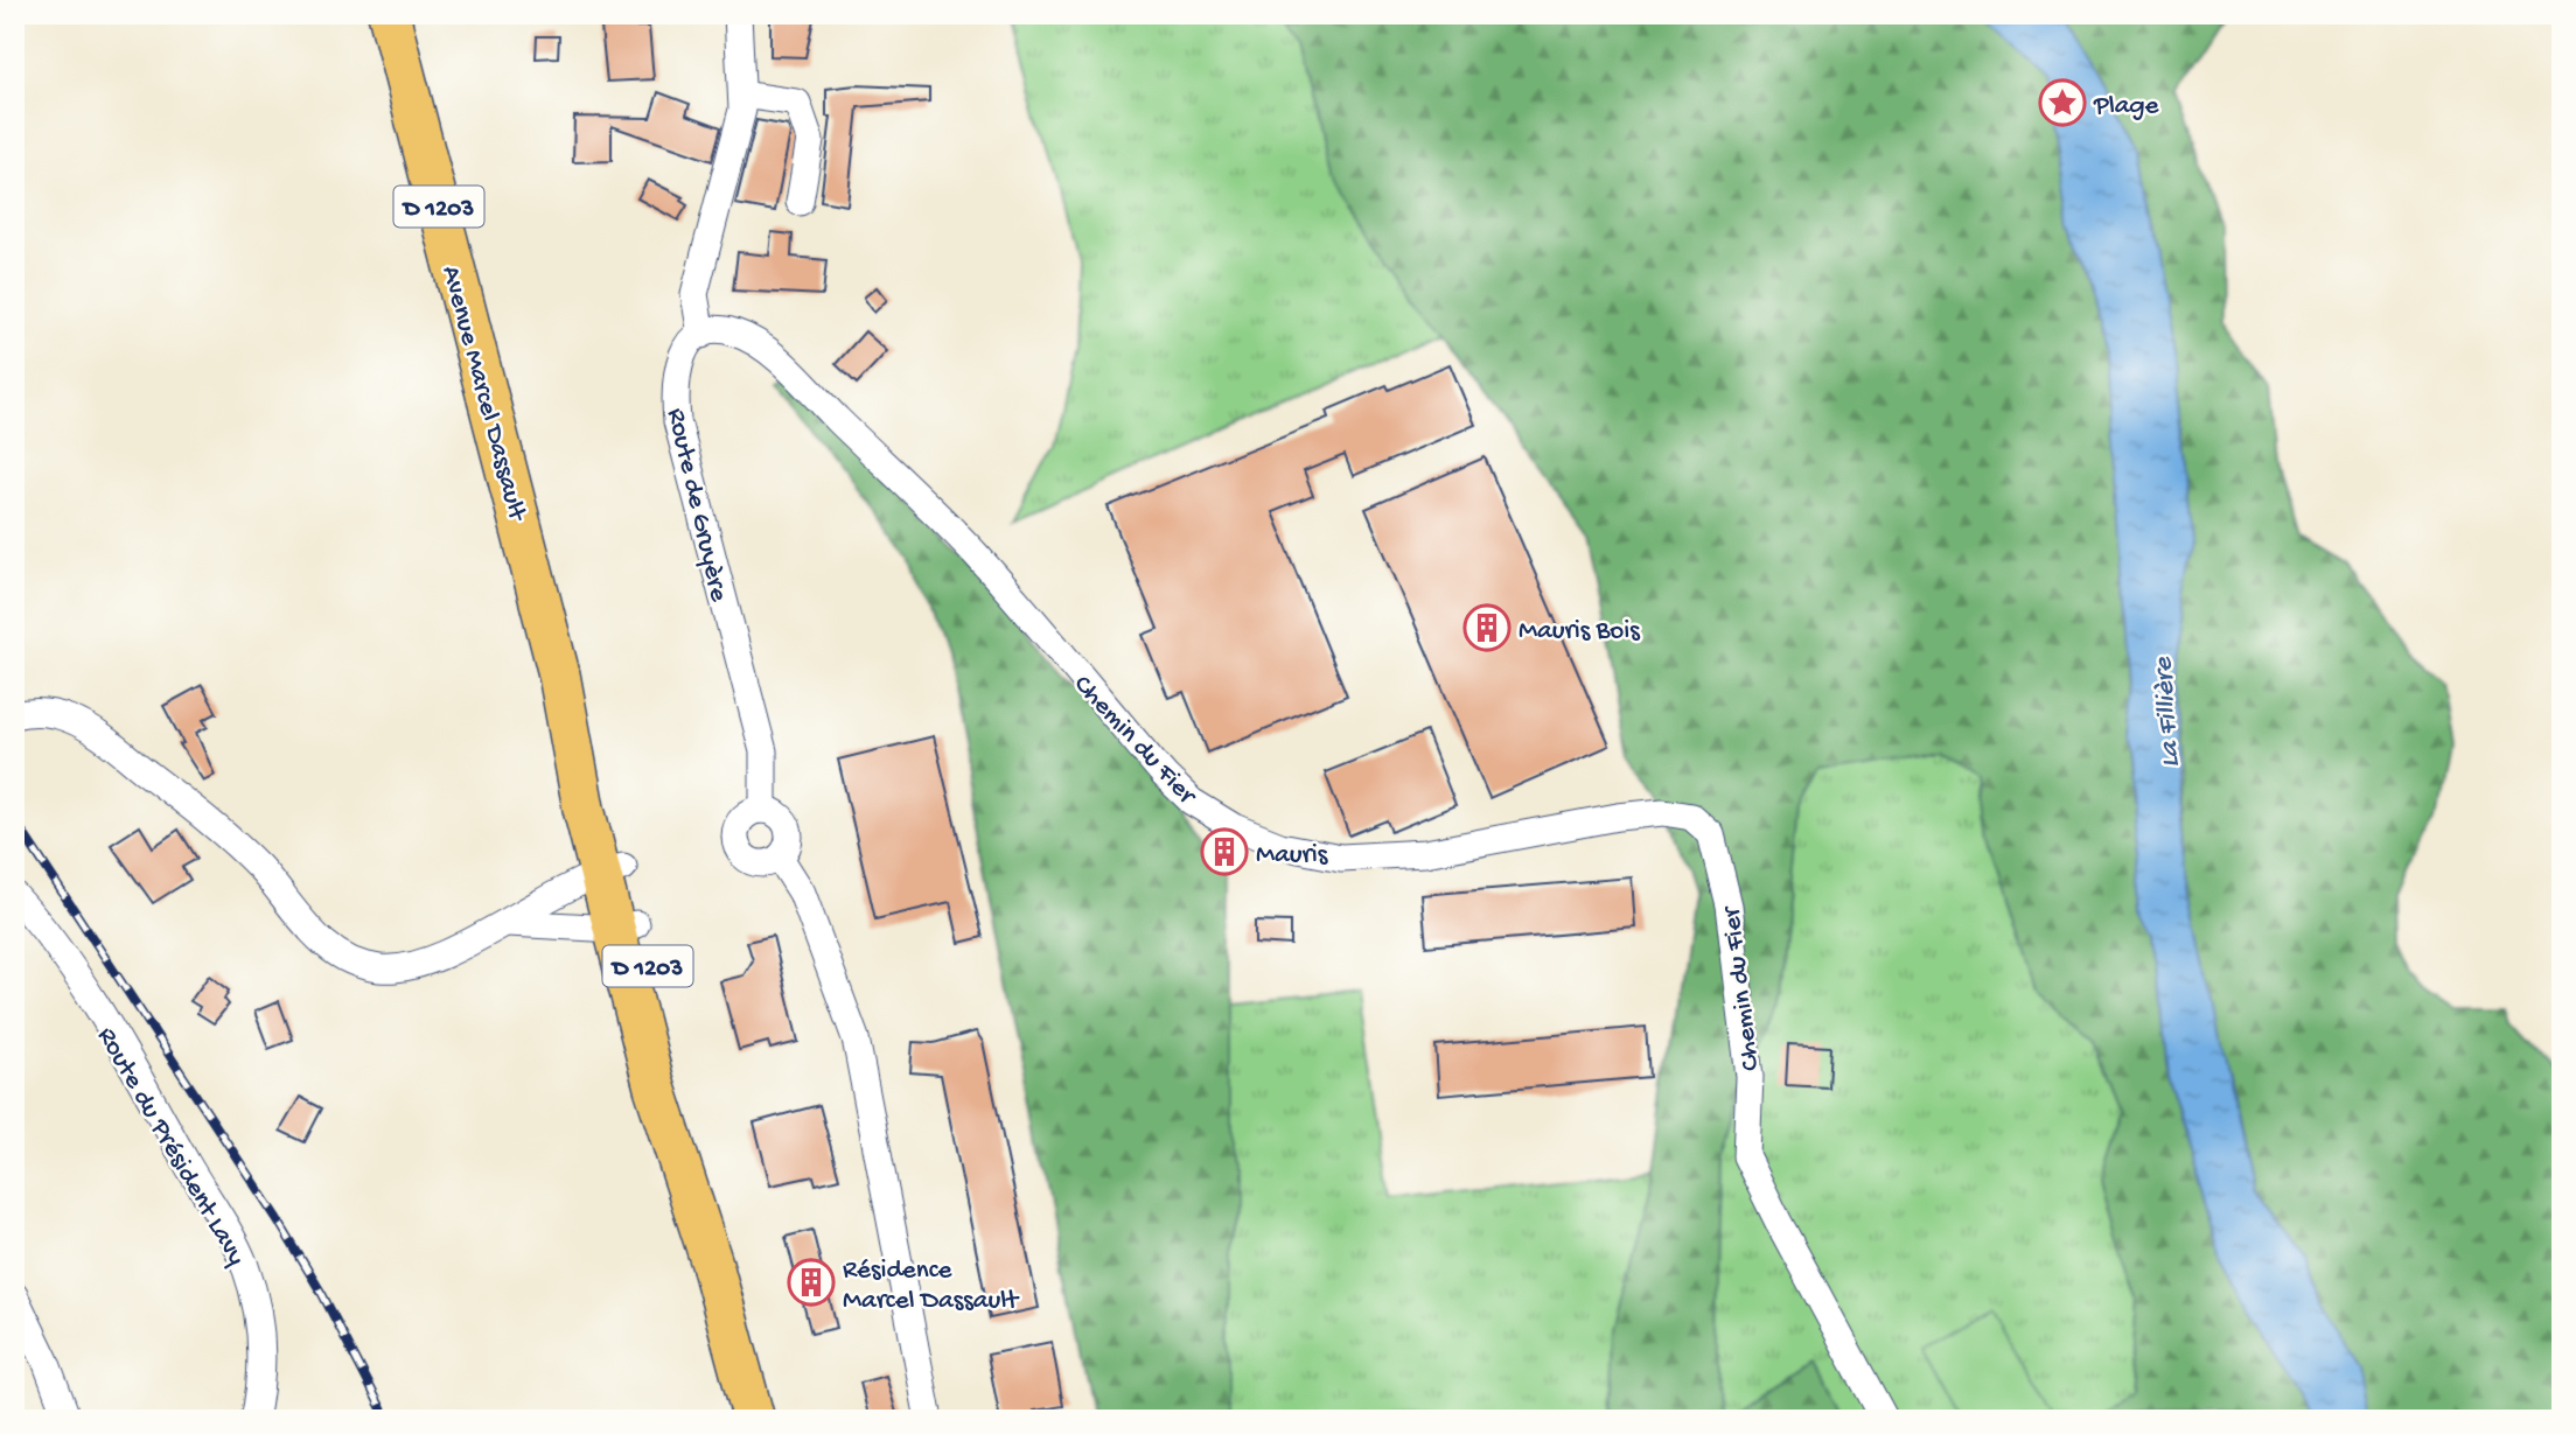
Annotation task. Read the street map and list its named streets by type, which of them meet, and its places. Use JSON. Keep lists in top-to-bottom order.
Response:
{
  "streets": {
    "main road": ["D 1203", "Avenue Marcel Dassault"],
    "street": ["Route de Gruyère", "Chemin du Fier", "Route du Président Lavy"]
  },
  "crossings": [
    ["Route de Gruyère", "Chemin du Fier"]
  ],
  "water": ["La Fillière"],
  "places": {
    "place": ["Plage"],
    "building": ["Mauris Bois", "Mauris", "Résidence Marcel Dassault"]
  }
}
